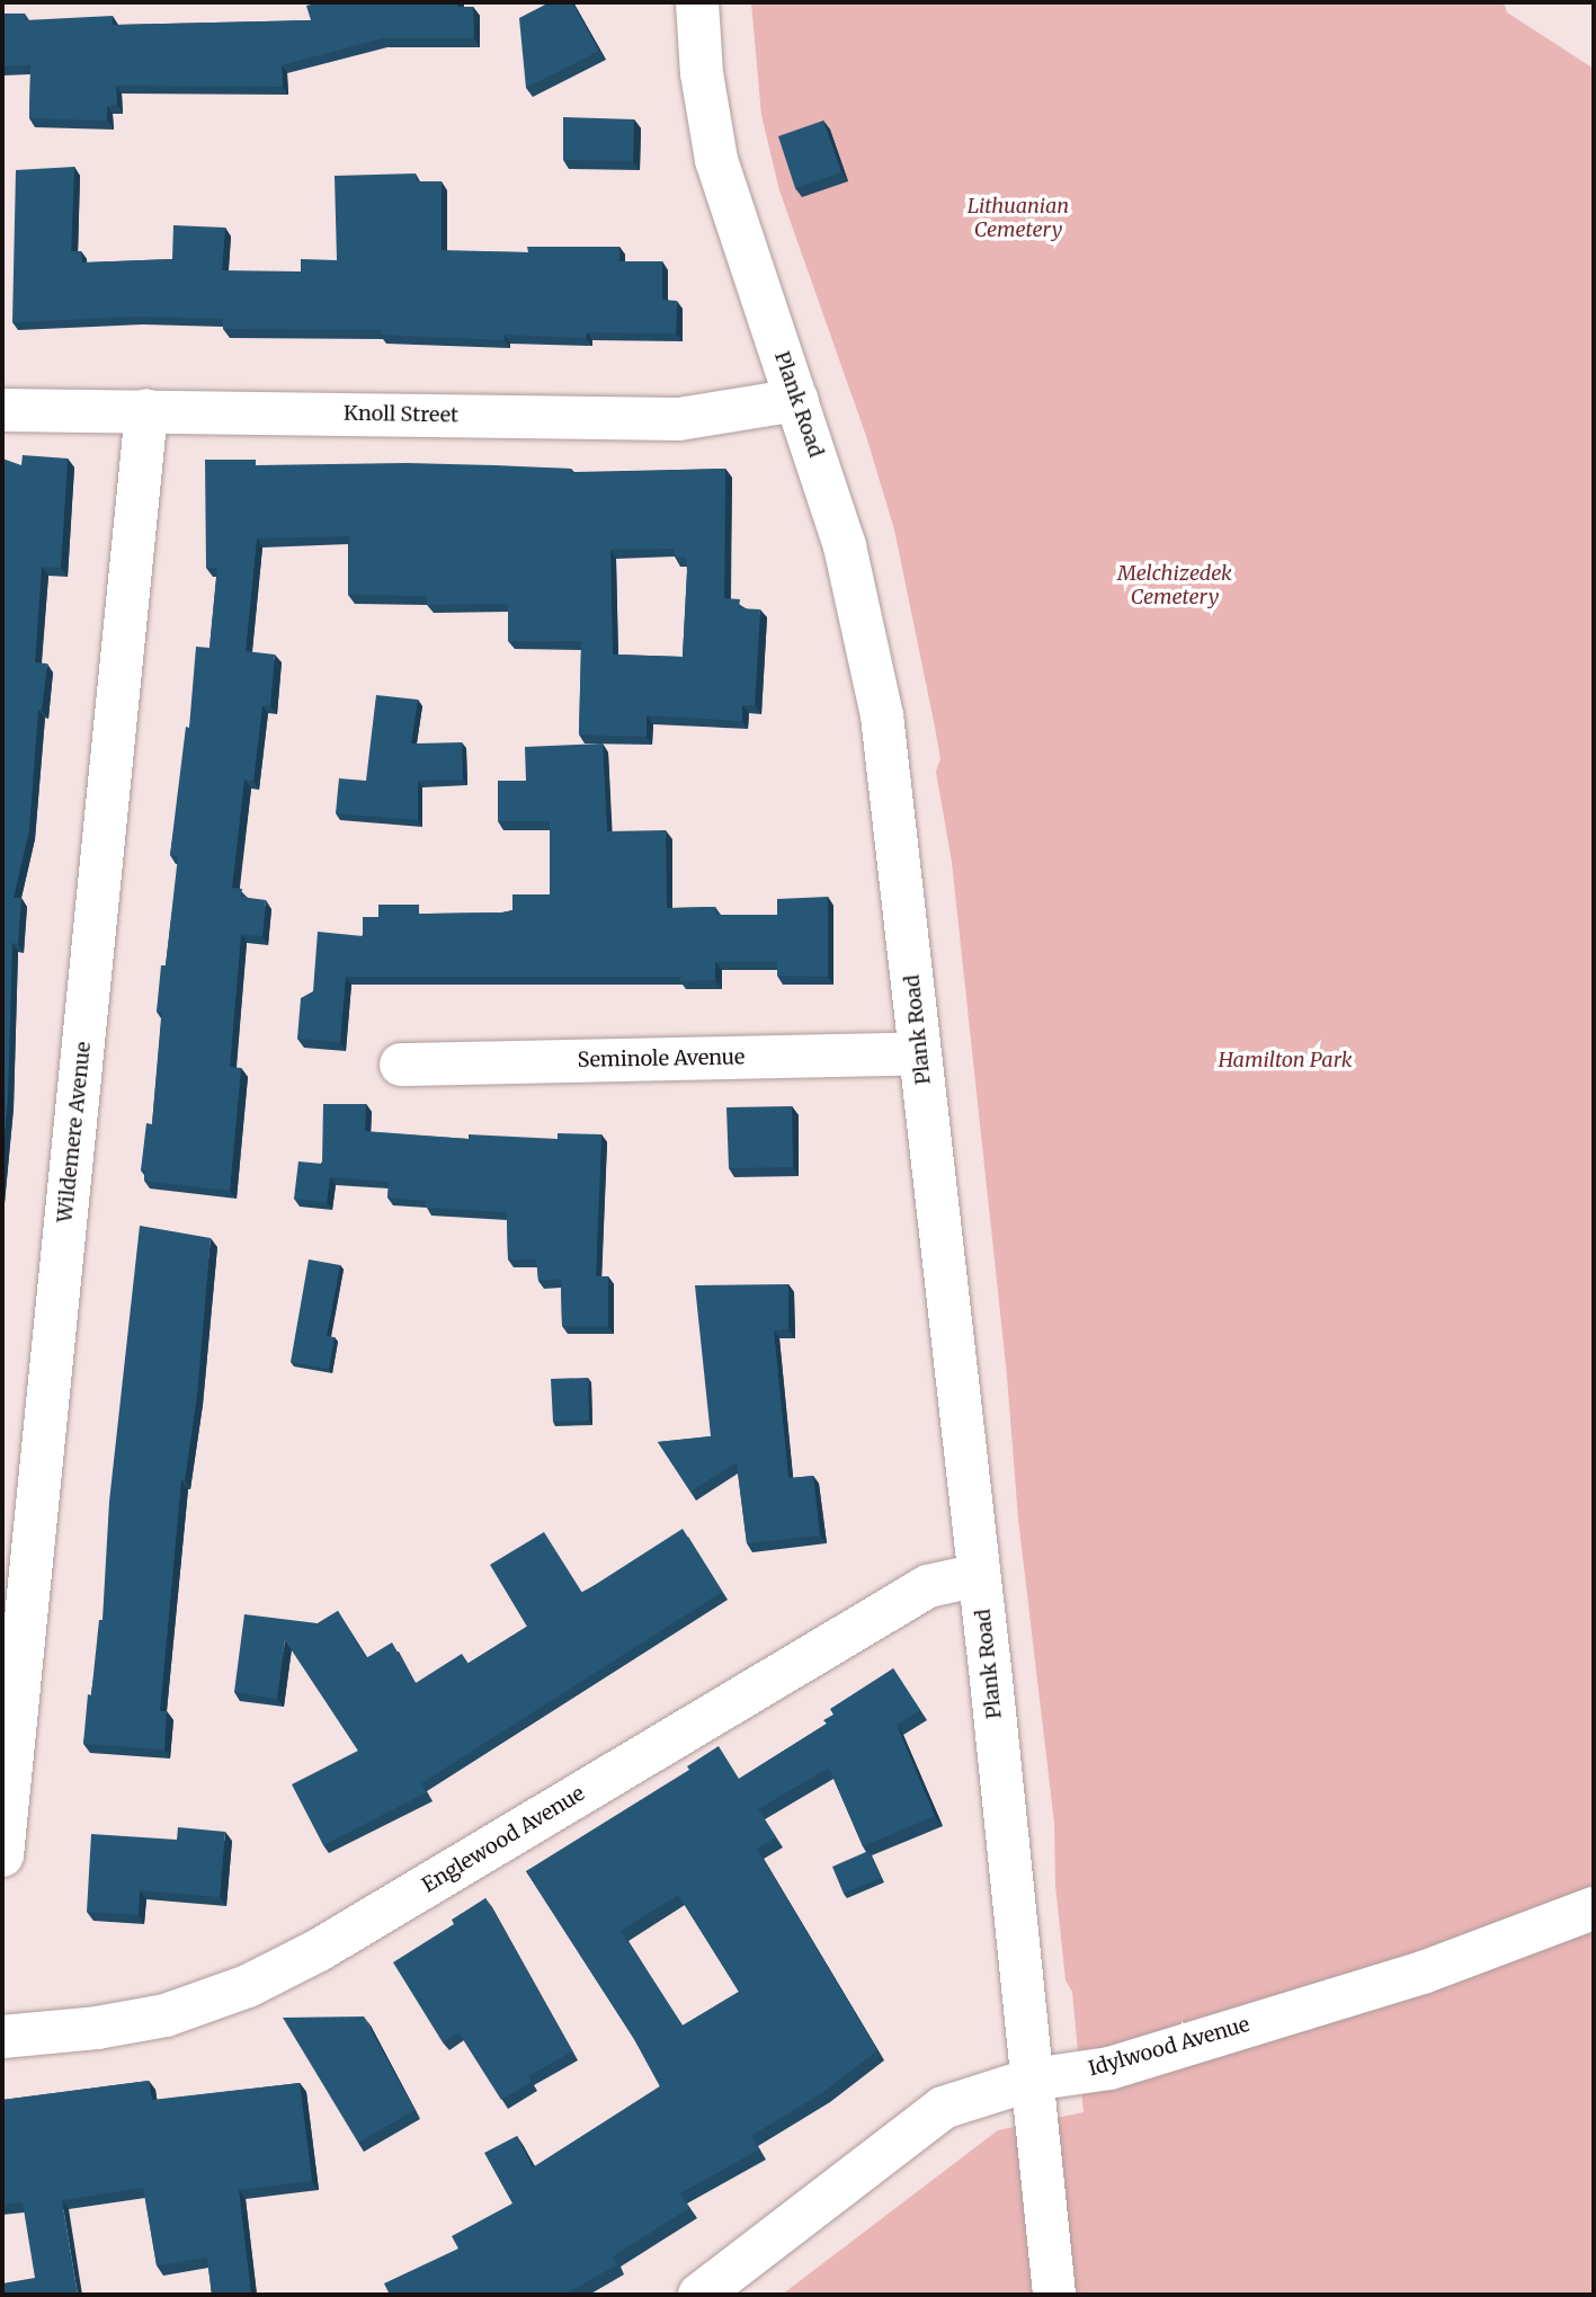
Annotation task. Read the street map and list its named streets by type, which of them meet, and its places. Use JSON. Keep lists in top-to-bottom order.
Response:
{
  "streets": {
    "street": [
      "Plank Road",
      "Knoll Street",
      "Seminole Avenue",
      "Wildemere Avenue",
      "Englewood Avenue",
      "Idylwood Avenue"
    ]
  },
  "crossings": [
    ["Plank Road", "Knoll Street"],
    ["Plank Road", "Seminole Avenue"],
    ["Plank Road", "Englewood Avenue"],
    ["Plank Road", "Idylwood Avenue"],
    ["Knoll Street", "Wildemere Avenue"]
  ],
  "parks": ["Lithuanian Cemetery", "Melchizedek Cemetery", "Hamilton Park"]
}
